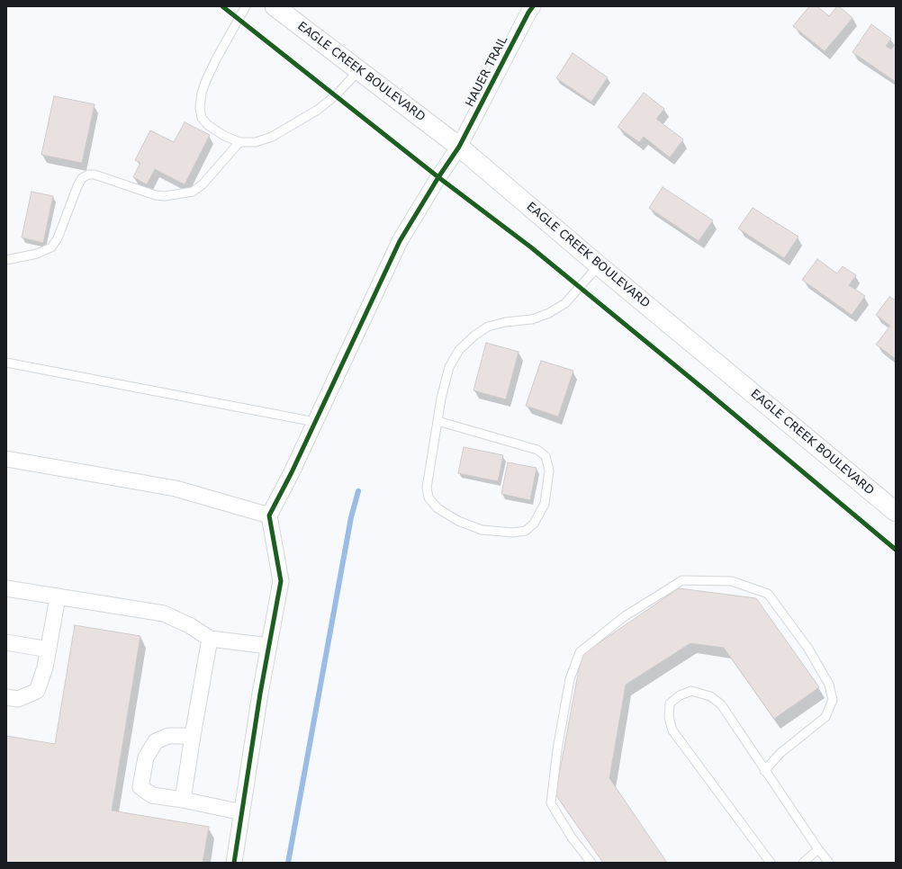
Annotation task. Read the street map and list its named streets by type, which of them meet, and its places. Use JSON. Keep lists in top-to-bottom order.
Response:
{
  "streets": {
    "street": ["EAGLE CREEK BOULEVARD", "HAUER TRAIL"]
  },
  "crossings": [
    ["EAGLE CREEK BOULEVARD", "HAUER TRAIL"]
  ]
}
